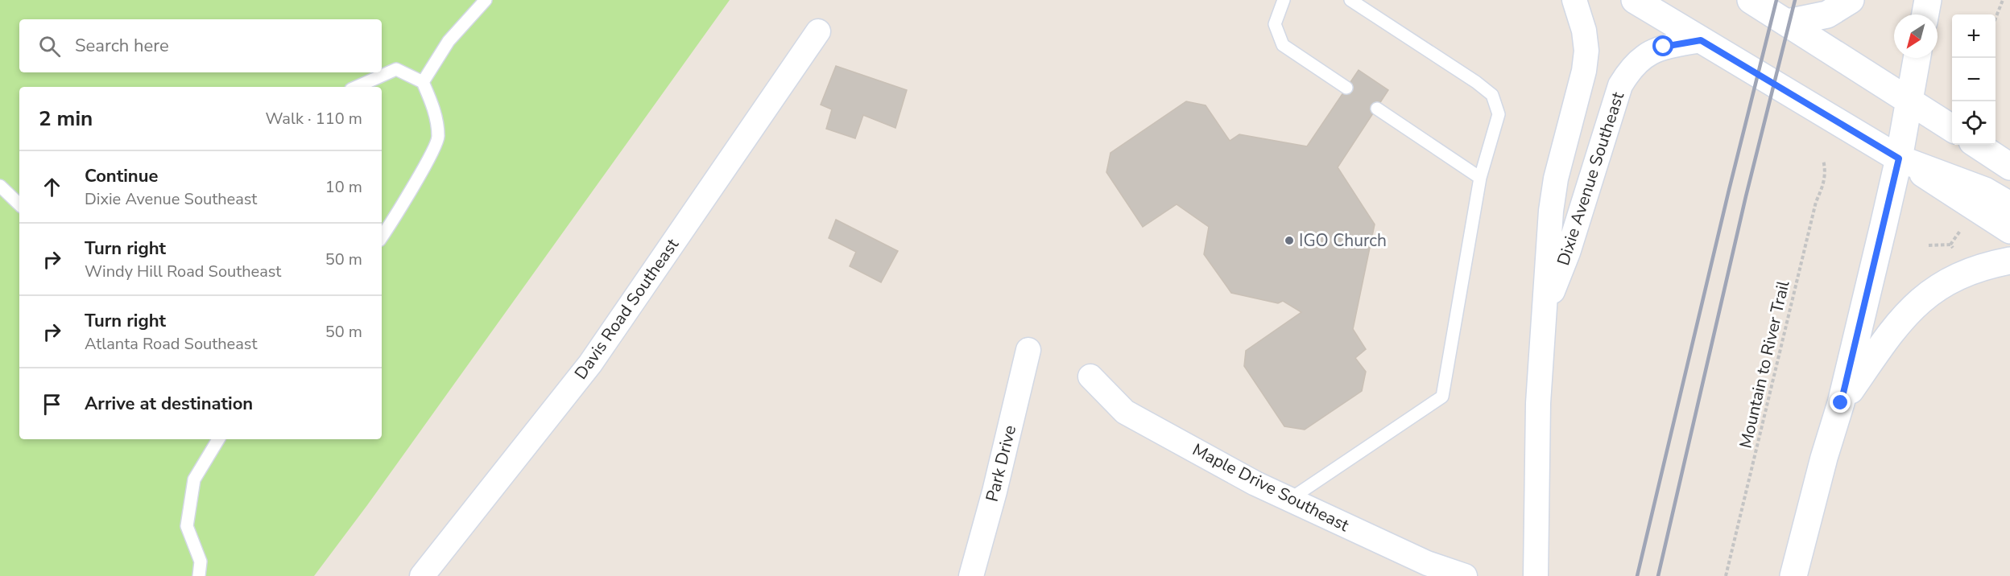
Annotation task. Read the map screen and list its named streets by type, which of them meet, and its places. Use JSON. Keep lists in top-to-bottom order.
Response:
{
  "streets": {
    "street": [
      "Dixie Avenue Southeast",
      "Davis Road Southeast",
      "Park Drive",
      "Maple Drive Southeast"
    ],
    "path": ["Mountain to River Trail"]
  },
  "places": ["IGO Church"],
  "north": "bottom left",
  "page": {
    "map_buttons": ["+", "−"],
    "search": "Search here",
    "heading": ["2 min", "Walk · 110 m"],
    "list": [
      ["Continue", "Dixie Avenue Southeast", "10 m"],
      ["Turn right", "Windy Hill Road Southeast", "50 m"],
      ["Turn right", "Atlanta Road Southeast", "50 m"],
      "Arrive at destination"
    ]
  }
}
